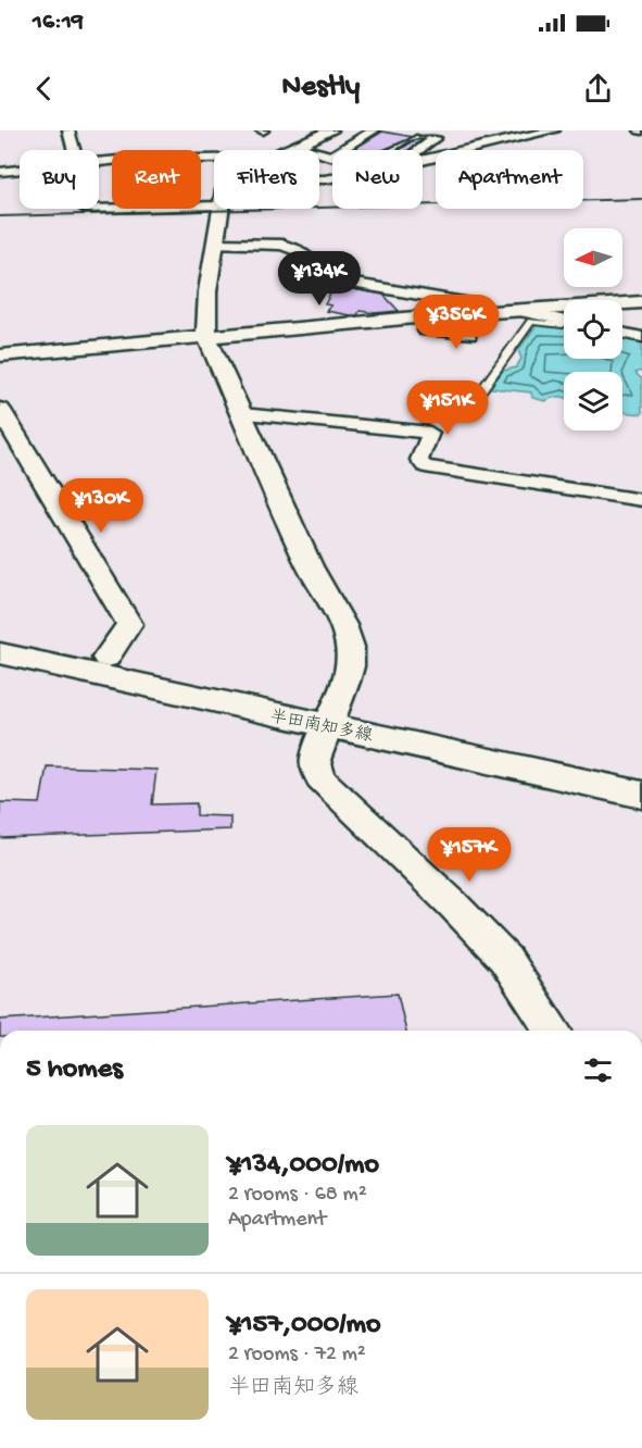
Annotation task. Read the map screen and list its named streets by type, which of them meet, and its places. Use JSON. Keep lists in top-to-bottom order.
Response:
{
  "streets": {
    "main road": ["半田南知多線"]
  },
  "north": "left",
  "page": {
    "status": "16:19",
    "header": "Nestly",
    "chip": [
      "Buy",
      "Rent",
      "Filters",
      "New",
      "Apartment"
    ],
    "price": [
      "¥134K",
      "¥356K",
      "¥151K",
      "¥130K",
      "¥157K"
    ],
    "heading": "5 homes",
    "list": [
      {
        "name": "¥134,000/mo",
        "note": "2 rooms · 68 m² · Apartment"
      },
      {
        "name": "¥157,000/mo",
        "note": "2 rooms · 72 m² · 半田南知多線"
      }
    ]
  }
}
